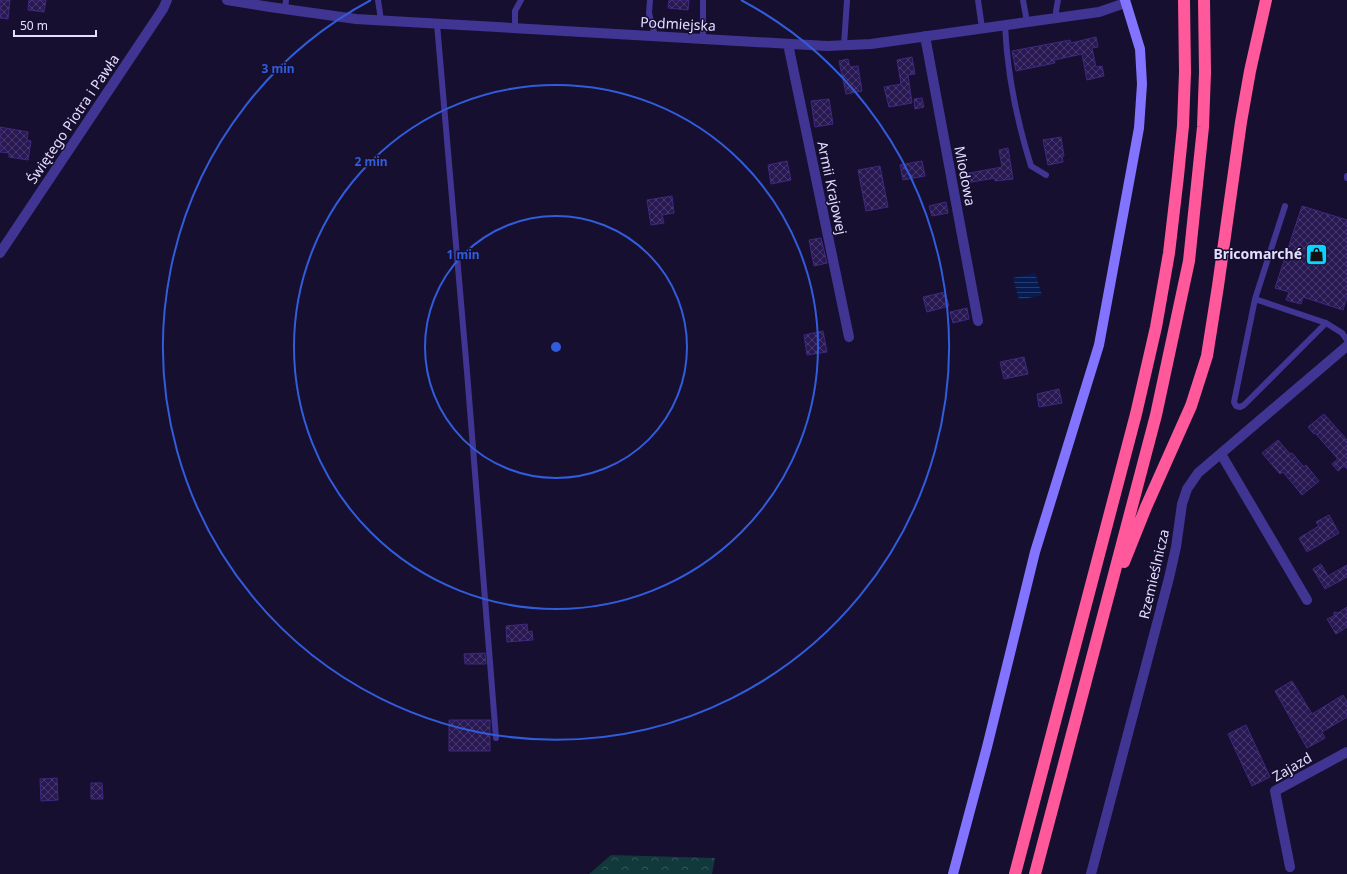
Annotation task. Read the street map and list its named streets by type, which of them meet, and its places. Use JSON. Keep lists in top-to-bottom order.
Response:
{
  "streets": {
    "street": [
      "Podmiejska",
      "Świętego Piotra i Pawła",
      "Miodowa",
      "Armii Krajowej",
      "Rzemieślnicza",
      "Zajazd"
    ]
  },
  "crossings": [
    ["Podmiejska", "Miodowa"],
    ["Podmiejska", "Armii Krajowej"]
  ],
  "places": {
    "shop": ["Bricomarché"]
  },
  "scale_bar": "50 m",
  "rings": ["3 min", "2 min", "1 min"]
}
